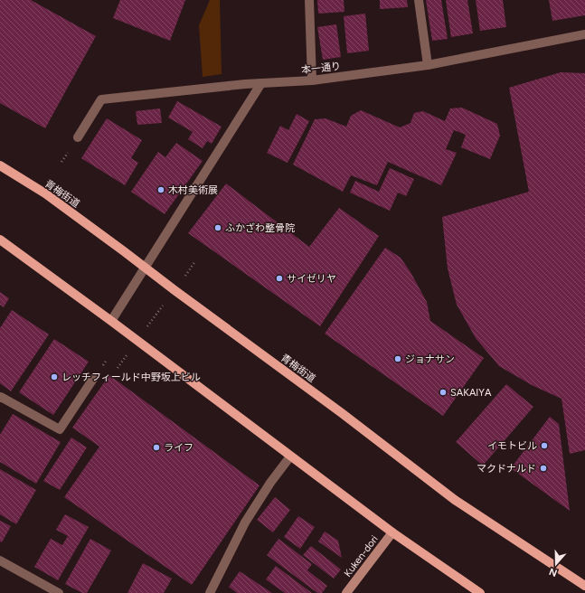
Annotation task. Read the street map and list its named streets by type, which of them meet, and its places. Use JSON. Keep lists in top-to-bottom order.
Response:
{
  "streets": {
    "main road": ["青梅街道"],
    "street": ["本一通り", "Kuken-dori"]
  },
  "places": [
    "木村美術展",
    "ふかざわ整骨院",
    "サイゼリヤ",
    "ジョナサン",
    "レッチフィールド中野坂上ビル",
    "SAKAIYA",
    "イモトビル",
    "ライフ",
    "マクドナルド"
  ],
  "north": "bottom"
}
